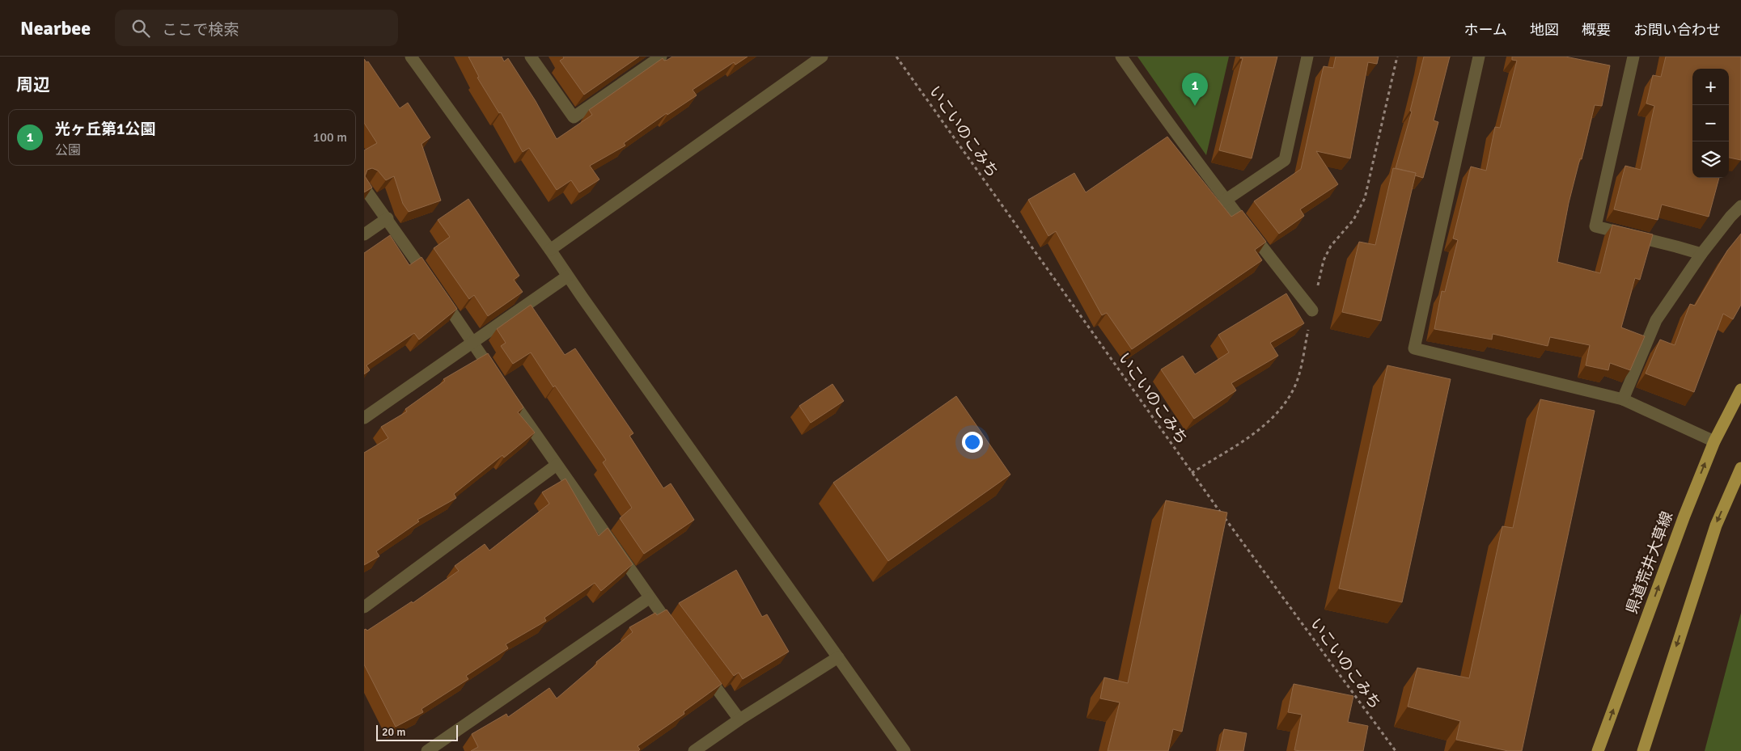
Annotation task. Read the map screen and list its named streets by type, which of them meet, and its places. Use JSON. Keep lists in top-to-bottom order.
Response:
{
  "streets": {
    "main road": ["県道荒井大草線"],
    "path": ["いこいのこみち"]
  },
  "scale_bar": "20 m",
  "page": {
    "header": "Nearbee",
    "search": "ここで検索",
    "nav": [
      "ホーム",
      "地図",
      "概要",
      "お問い合わせ"
    ],
    "heading": "周辺",
    "map_buttons": ["+", "−"],
    "pins": "1",
    "list": [
      {
        "mark": "1",
        "name": "光ヶ丘第1公園",
        "note": "公園",
        "value": "100 m"
      }
    ],
    "scale": "20 m"
  }
}
